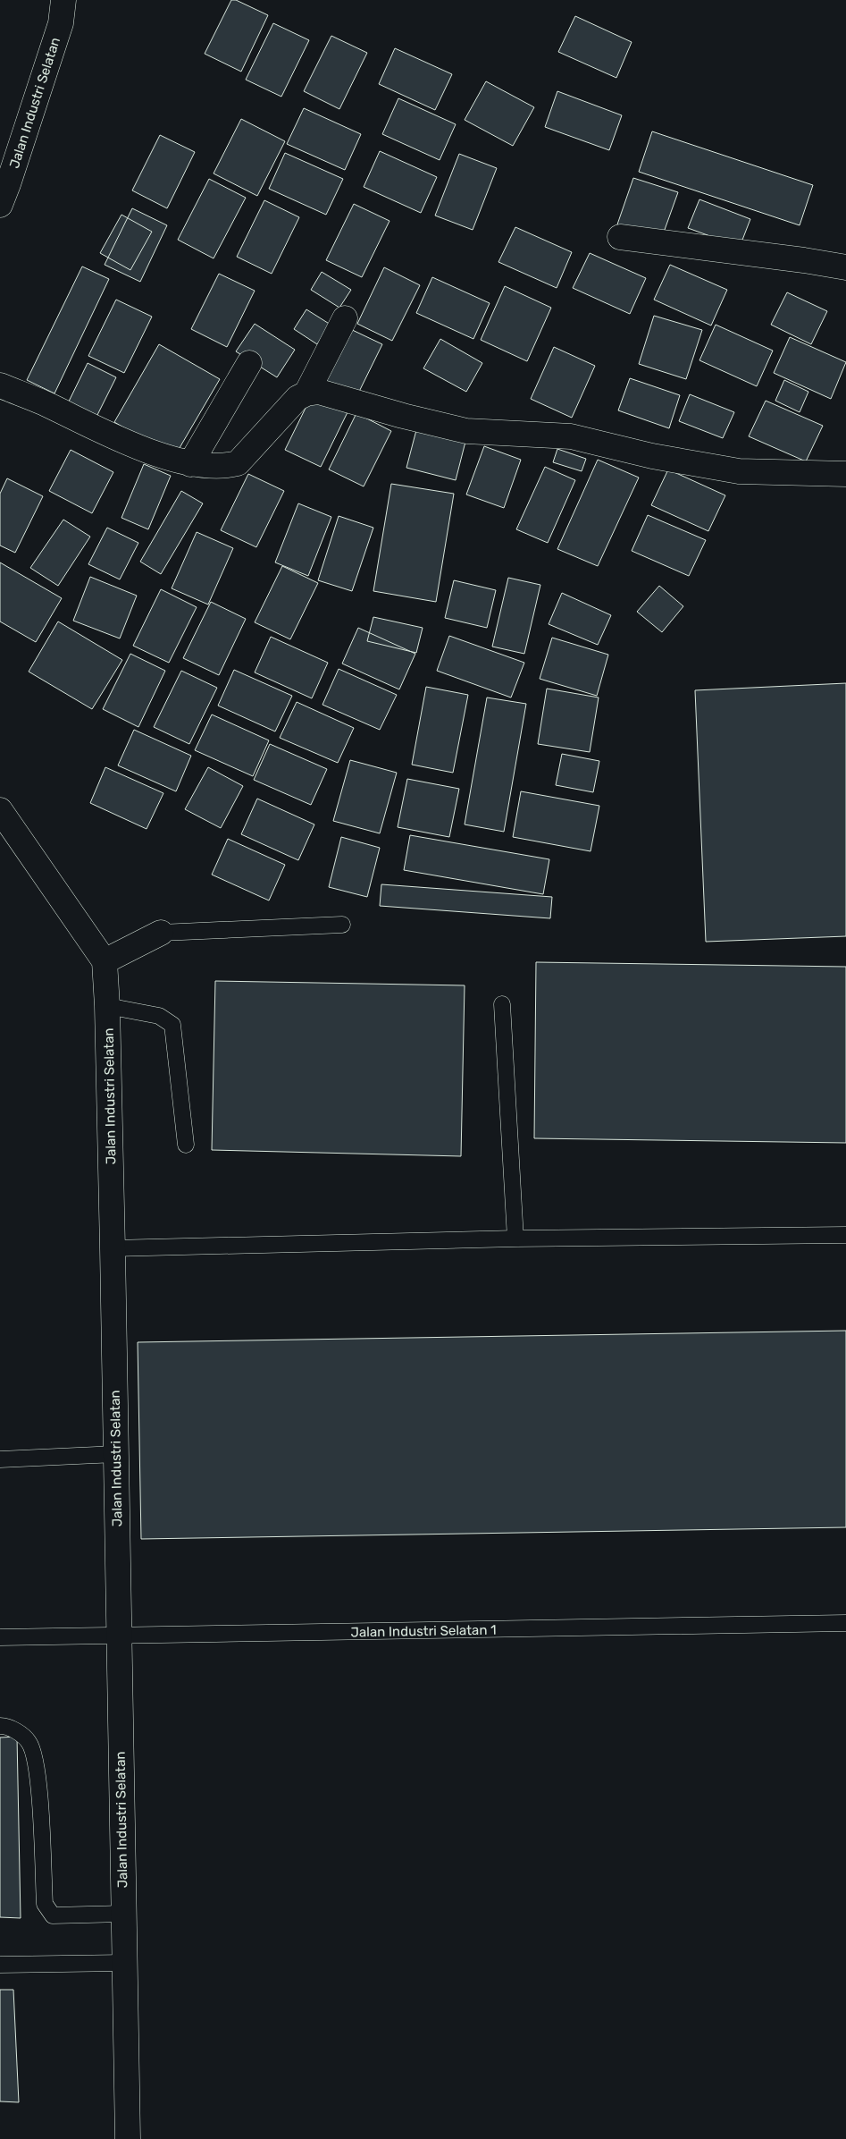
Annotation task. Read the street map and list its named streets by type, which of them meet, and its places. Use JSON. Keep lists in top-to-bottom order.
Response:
{
  "streets": {
    "street": ["Jalan Industri Selatan"],
    "lane": ["Jalan Industri Selatan 1"]
  },
  "crossings": [
    ["Jalan Industri Selatan", "Jalan Industri Selatan 1"]
  ]
}
